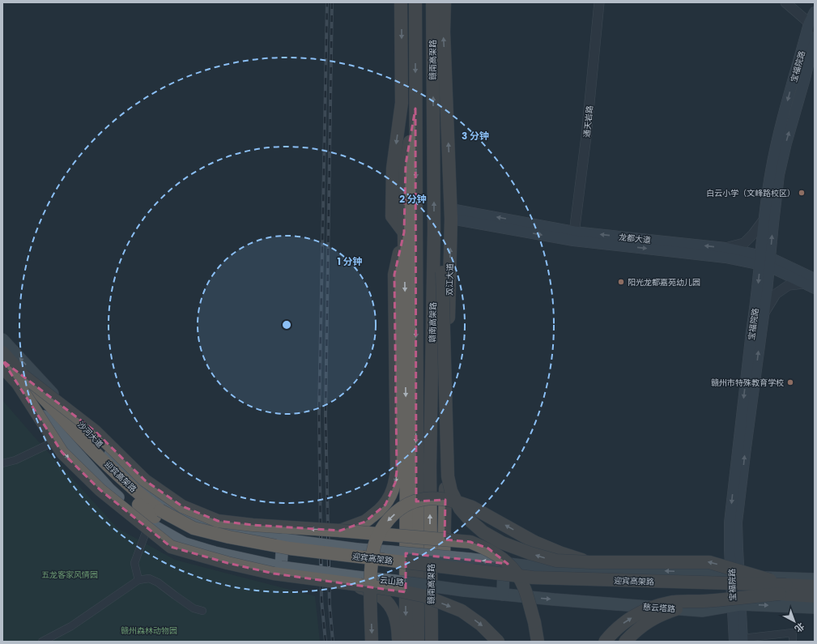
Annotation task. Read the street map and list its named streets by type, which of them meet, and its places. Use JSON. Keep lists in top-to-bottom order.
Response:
{
  "streets": {
    "highway": ["赣南高架路", "双江大道", "迎宾高架路"],
    "main road": [
      "宝福院路",
      "龙都大道",
      "沙河大道",
      "云山路",
      "慈云塔路"
    ],
    "street": ["通天岩路"]
  },
  "crossings": [
    ["宝福院路", "龙都大道"],
    ["宝福院路", "慈云塔路"],
    ["通天岩路", "龙都大道"],
    ["龙都大道", "双江大道"],
    ["双江大道", "沙河大道"],
    ["云山路", "慈云塔路"]
  ],
  "parks": ["五龙客家风情园", "赣州森林动物园"],
  "places": ["白云小学（文峰路校区）", "阳光龙都嘉苑幼儿园", "赣州市特殊教育学校"],
  "north": "bottom right",
  "rings": ["3 分钟", "2 分钟", "1 分钟"]
}
